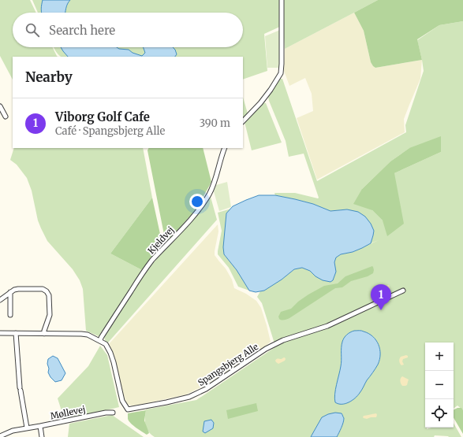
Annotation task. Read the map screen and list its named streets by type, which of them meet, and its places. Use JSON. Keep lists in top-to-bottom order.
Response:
{
  "streets": {
    "street": ["Kjeldvej", "Spangsbjerg Alle", "Møllevej"]
  },
  "crossings": [
    ["Kjeldvej", "Spangsbjerg Alle"]
  ],
  "page": {
    "search": "Search here",
    "heading": "Nearby",
    "list": [
      {
        "mark": "1",
        "name": "Viborg Golf Cafe",
        "note": "Café · Spangsbjerg Alle",
        "value": "390 m"
      }
    ],
    "pins": "1",
    "map_buttons": ["+", "−"]
  }
}
